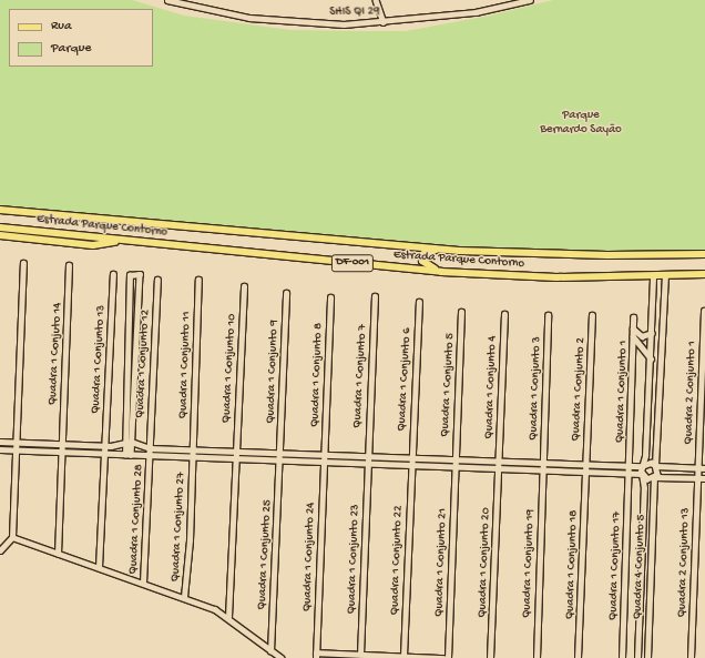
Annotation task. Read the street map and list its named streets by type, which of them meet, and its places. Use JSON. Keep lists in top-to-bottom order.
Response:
{
  "streets": {
    "main road": ["Estrada Parque Contorno", "DF-001"],
    "street": [
      "SHIS QI 29",
      "Quadra 1 Conjuto 14",
      "Quadra 1 Conjunto 13",
      "Quadra 1 Conjunto 12",
      "Quadra 1 Conjunto 11",
      "Quadra 1 Conjunto 10",
      "Quadra 1 Conjunto 9",
      "Quadra 1 Conjunto 8",
      "Quadra 1 Conjunto 7",
      "Quadra 1 Conjunto 6",
      "Quadra 1 Conjunto 5",
      "Quadra 1 Conjunto 4",
      "Quadra 1 Conjunto 3",
      "Quadra 1 Conjunto 2",
      "Quadra 1 Conjunto 1",
      "Quadra 2 Conjunto 1",
      "Quadra 1 Conjunto 28",
      "Quadra 1 Conjunto 27",
      "Quadra 1 Conjunto 25",
      "Quadra 1 Conjunto 24",
      "Quadra 1 Conjunto 23",
      "Quadra 1 Conjunto 22",
      "Quadra 1 Conjunto 21",
      "Quadra 1 Conjunto 20",
      "Quadra 2 Conjunto 13",
      "Quadra 1 Conjunto 19",
      "Quadra 1 Conjunto 18",
      "Quadra 1 Conjunto 17",
      "Quadra 4 Conjunto 5"
    ]
  },
  "crossings": [
    ["Quadra 1 Conjunto 12", "Quadra 1 Conjunto 28"],
    ["Quadra 1 Conjunto 11", "Quadra 1 Conjunto 27"],
    ["Quadra 1 Conjunto 9", "Quadra 1 Conjunto 25"],
    ["Quadra 1 Conjunto 8", "Quadra 1 Conjunto 24"],
    ["Quadra 1 Conjunto 7", "Quadra 1 Conjunto 23"],
    ["Quadra 1 Conjunto 6", "Quadra 1 Conjunto 22"],
    ["Quadra 1 Conjunto 5", "Quadra 1 Conjunto 21"],
    ["Quadra 1 Conjunto 4", "Quadra 1 Conjunto 20"],
    ["Quadra 1 Conjunto 3", "Quadra 1 Conjunto 19"],
    ["Quadra 1 Conjunto 2", "Quadra 1 Conjunto 18"],
    ["Quadra 1 Conjunto 1", "Quadra 1 Conjunto 17"],
    ["Quadra 2 Conjunto 1", "Quadra 2 Conjunto 13"],
    ["Quadra 1 Conjunto 17", "Quadra 4 Conjunto 5"]
  ],
  "parks": ["Parque Bernardo Sayão"],
  "legend": ["Rua", "Parque"]
}
